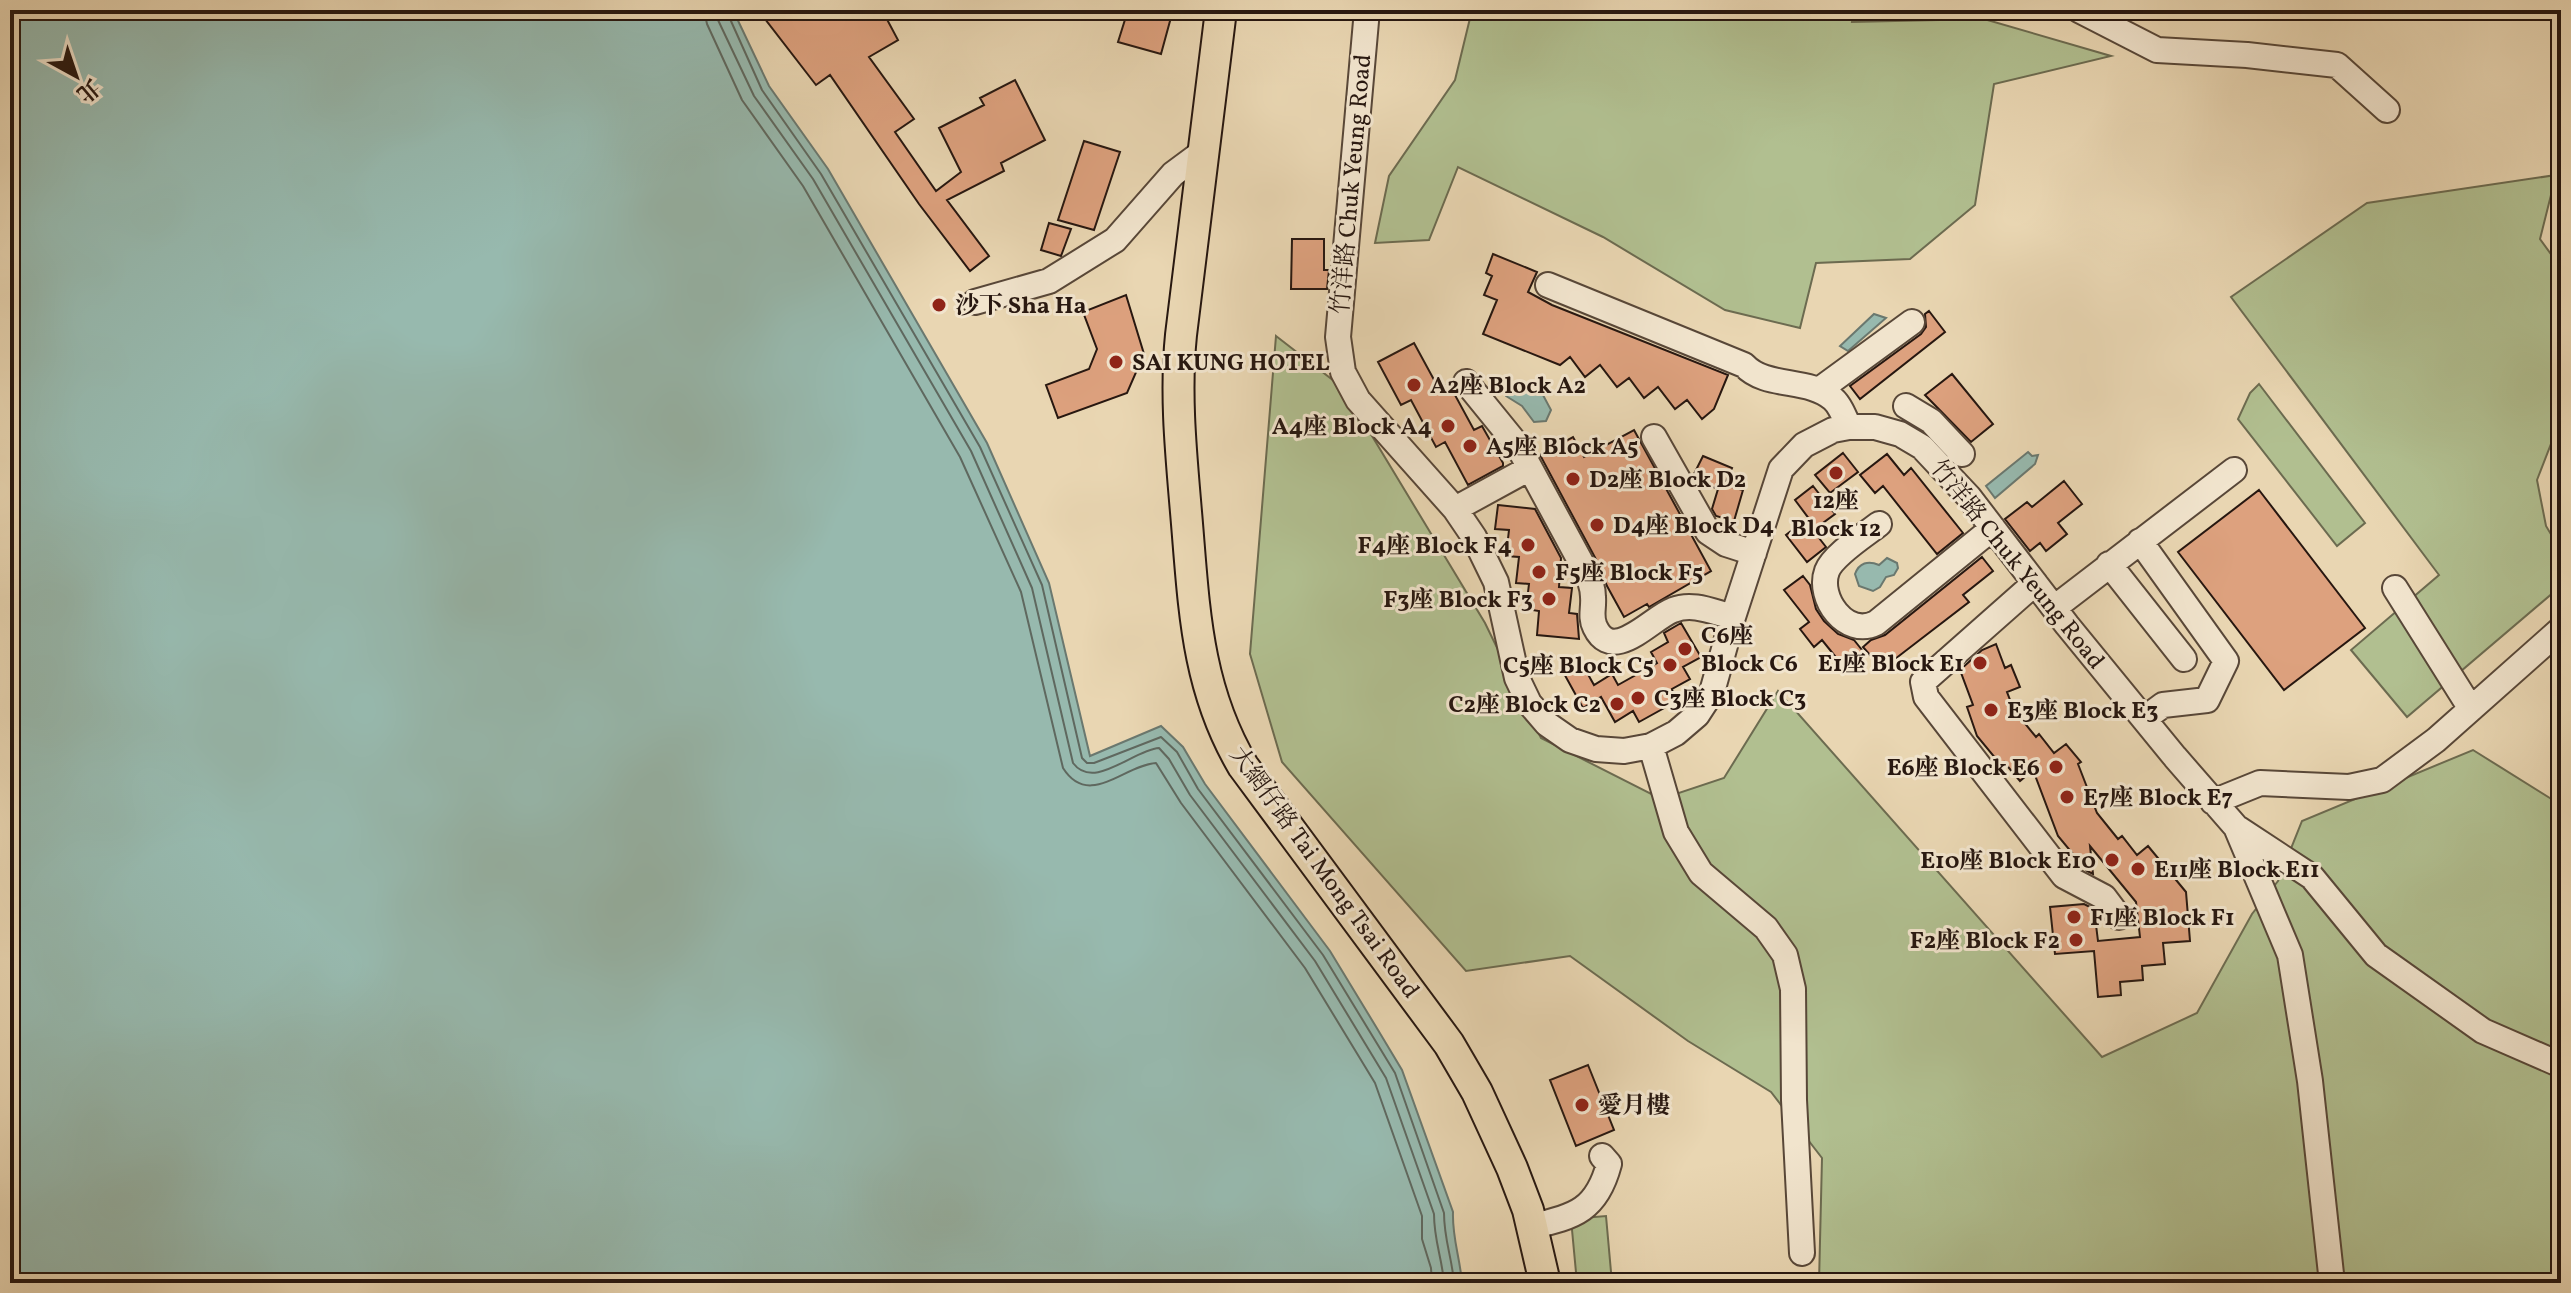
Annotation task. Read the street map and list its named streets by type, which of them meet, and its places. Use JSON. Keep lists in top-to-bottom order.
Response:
{
  "streets": {
    "main road": ["大網仔路 Tai Mong Tsai Road"],
    "street": ["竹洋路 Chuk Yeung Road"]
  },
  "places": [
    "沙下 Sha Ha",
    "SAI KUNG HOTEL",
    "A2座 Block A2",
    "A4座 Block A4",
    "A5座 Block A5",
    "12座 Block 12",
    "D2座 Block D2",
    "D4座 Block D4",
    "F4座 Block F4",
    "F5座 Block F5",
    "F3座 Block F3",
    "C6座 Block C6",
    "E1座 Block E1",
    "C5座 Block C5",
    "C3座 Block C3",
    "C2座 Block C2",
    "E3座 Block E3",
    "E6座 Block E6",
    "E7座 Block E7",
    "E10座 Block E10",
    "E11座 Block E11",
    "F1座 Block F1",
    "F2座 Block F2",
    "愛月樓"
  ],
  "north": "bottom right"
}
